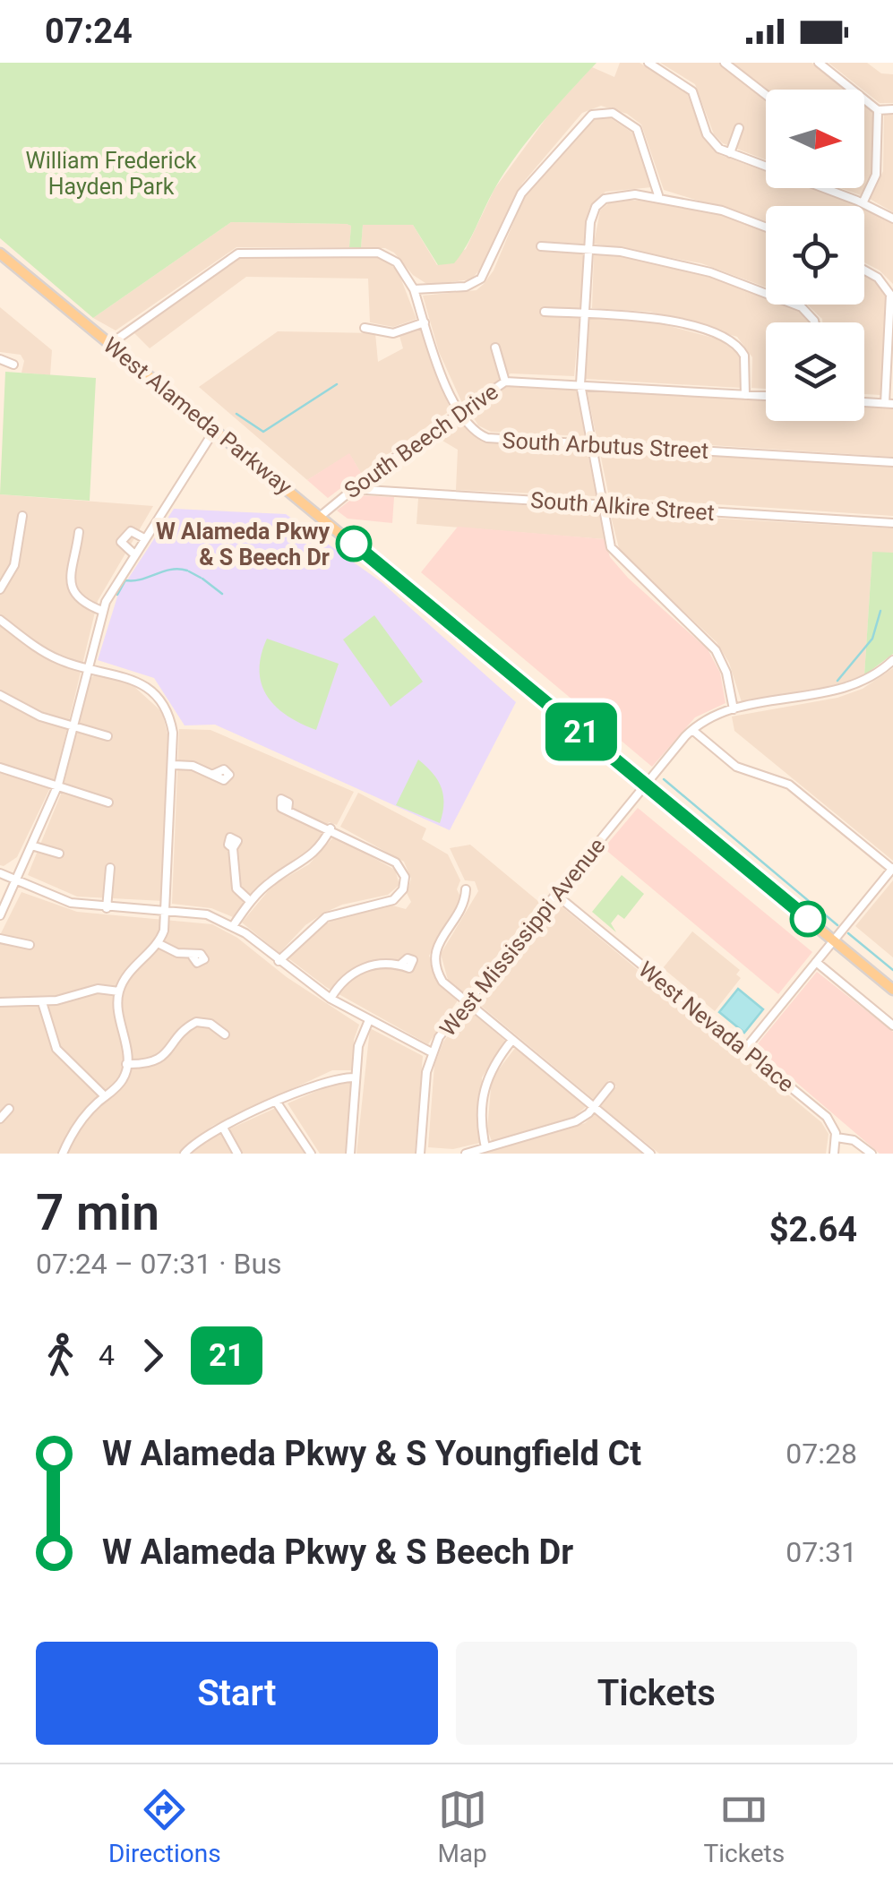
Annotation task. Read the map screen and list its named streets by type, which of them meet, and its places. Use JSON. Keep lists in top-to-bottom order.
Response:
{
  "streets": {
    "main road": ["West Alameda Parkway"],
    "street": [
      "South Beech Drive",
      "South Arbutus Street",
      "South Alkire Street",
      "West Mississippi Avenue",
      "West Nevada Place"
    ]
  },
  "crossings": [
    ["West Alameda Parkway", "South Beech Drive"],
    ["West Alameda Parkway", "West Mississippi Avenue"],
    ["South Beech Drive", "South Arbutus Street"],
    ["South Beech Drive", "South Alkire Street"],
    ["West Mississippi Avenue", "West Nevada Place"]
  ],
  "parks": ["William Frederick Hayden Park"],
  "places": ["W Alameda Pkwy & S Beech Dr"],
  "lines": ["bus line 21"],
  "north": "right",
  "page": {
    "status": "07:24",
    "on_map": "21",
    "heading": ["7 min", "07:24 – 07:31 · Bus", "$2.64"],
    "legs": ["4", "21"],
    "list": [
      {
        "name": "W Alameda Pkwy & S Youngfield Ct",
        "value": "07:28"
      },
      {
        "name": "W Alameda Pkwy & S Beech Dr",
        "value": "07:31"
      }
    ],
    "buttons": ["Start", "Tickets"],
    "tabs": ["Directions", "Map", "Tickets"]
  }
}
